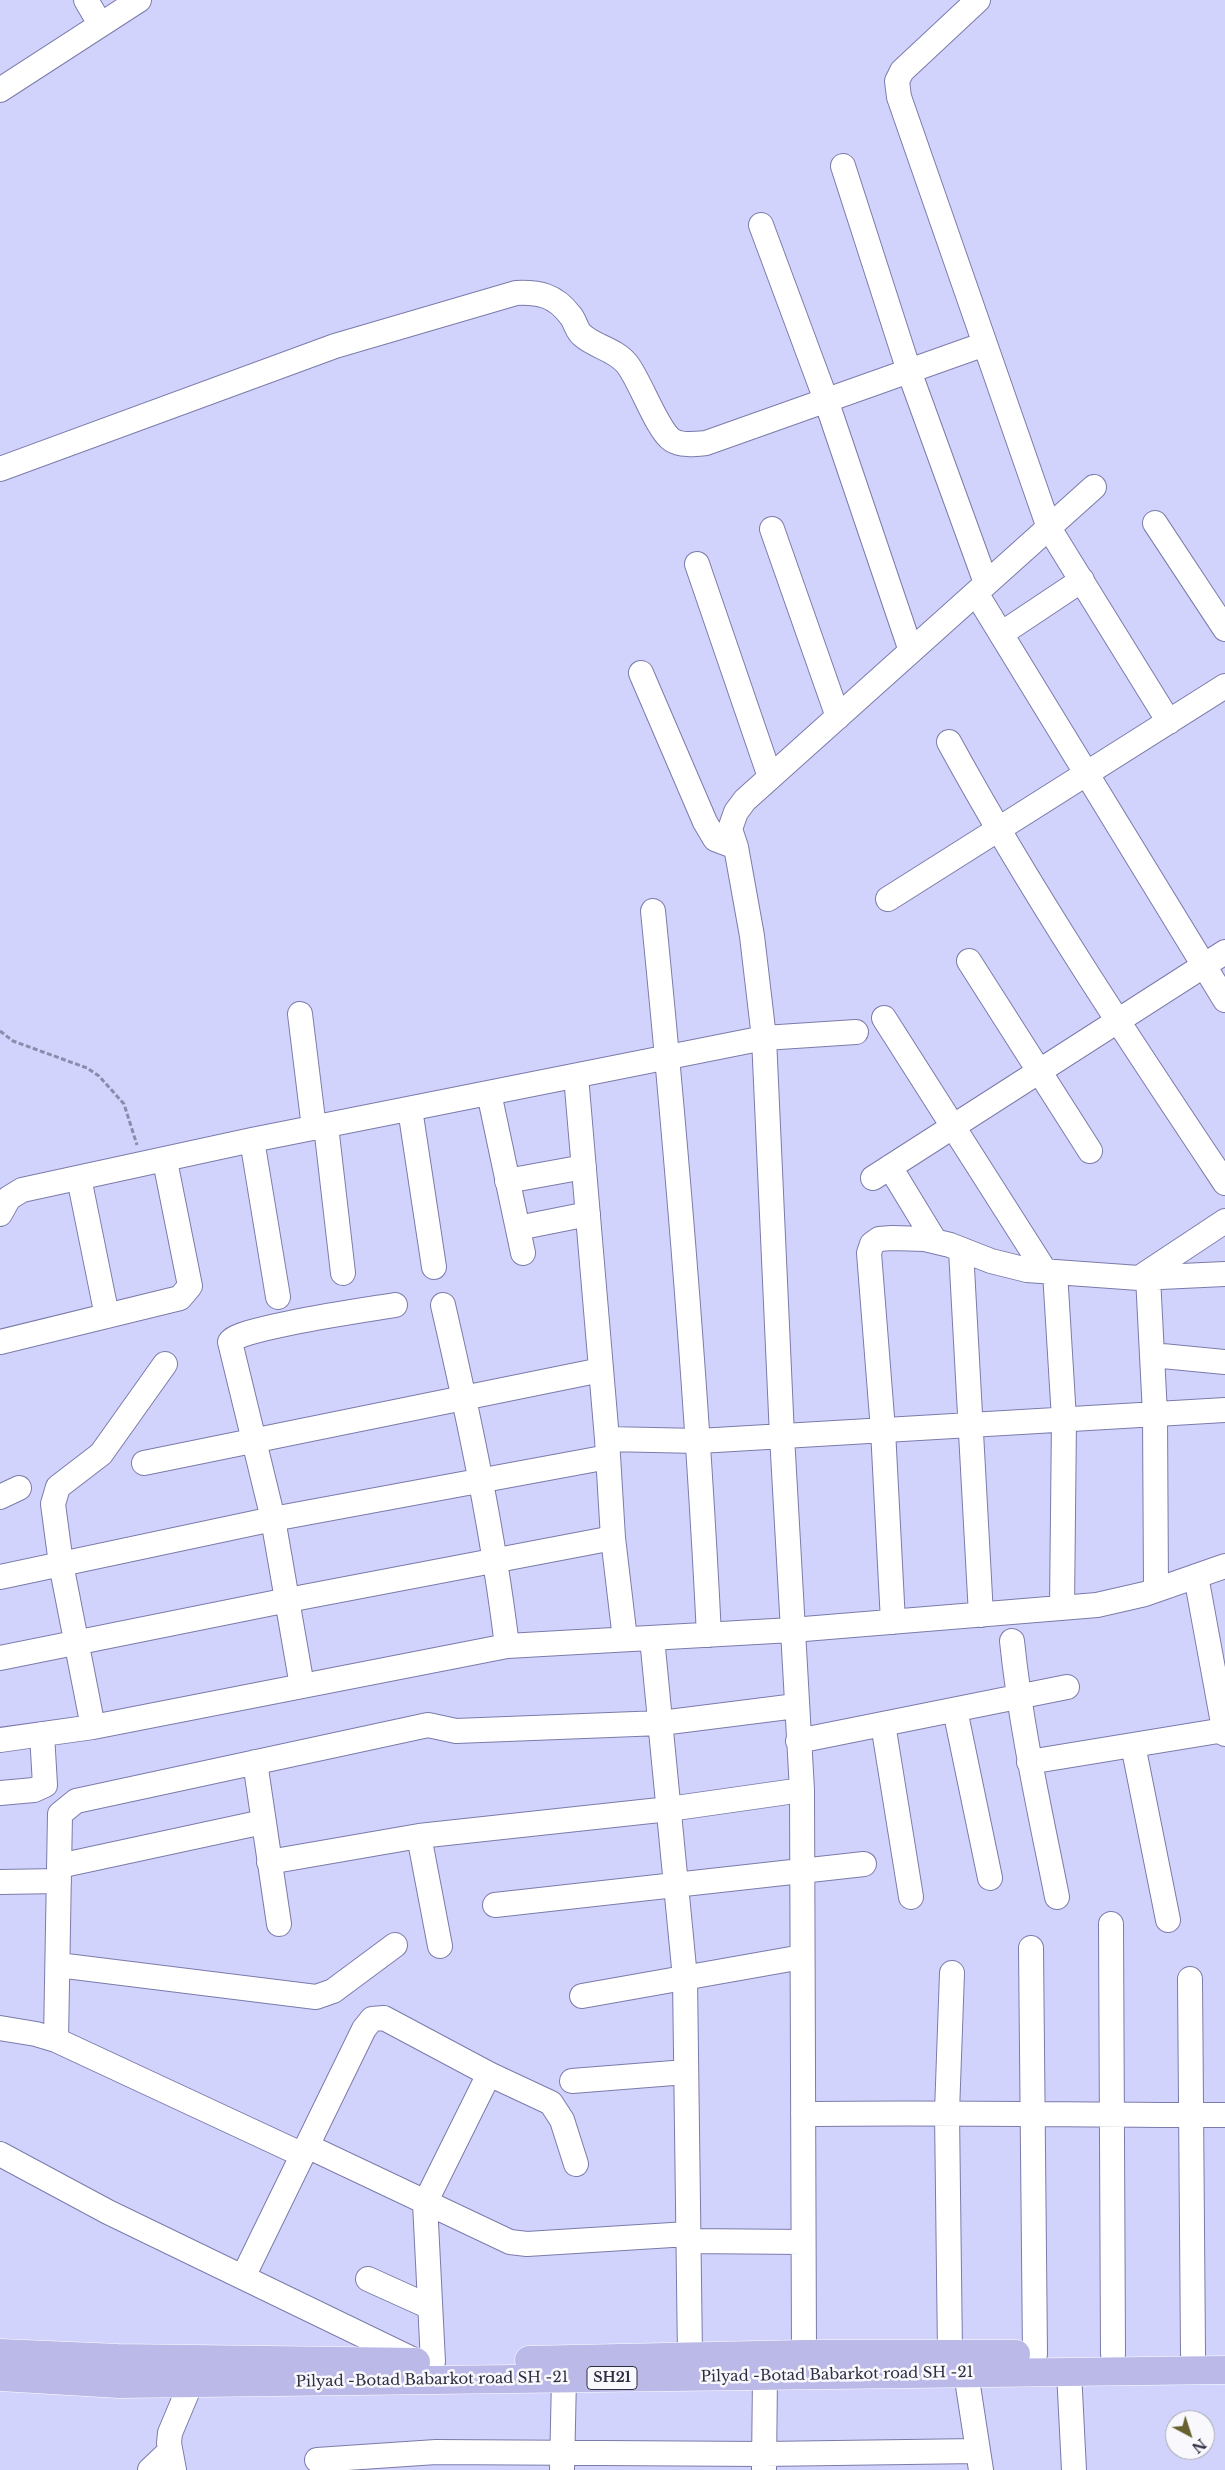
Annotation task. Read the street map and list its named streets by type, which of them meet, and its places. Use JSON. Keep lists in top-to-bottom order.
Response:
{
  "streets": {
    "main road": ["Pilyad -Botad Babarkot road SH -21", "SH21"]
  },
  "north": "bottom right"
}
